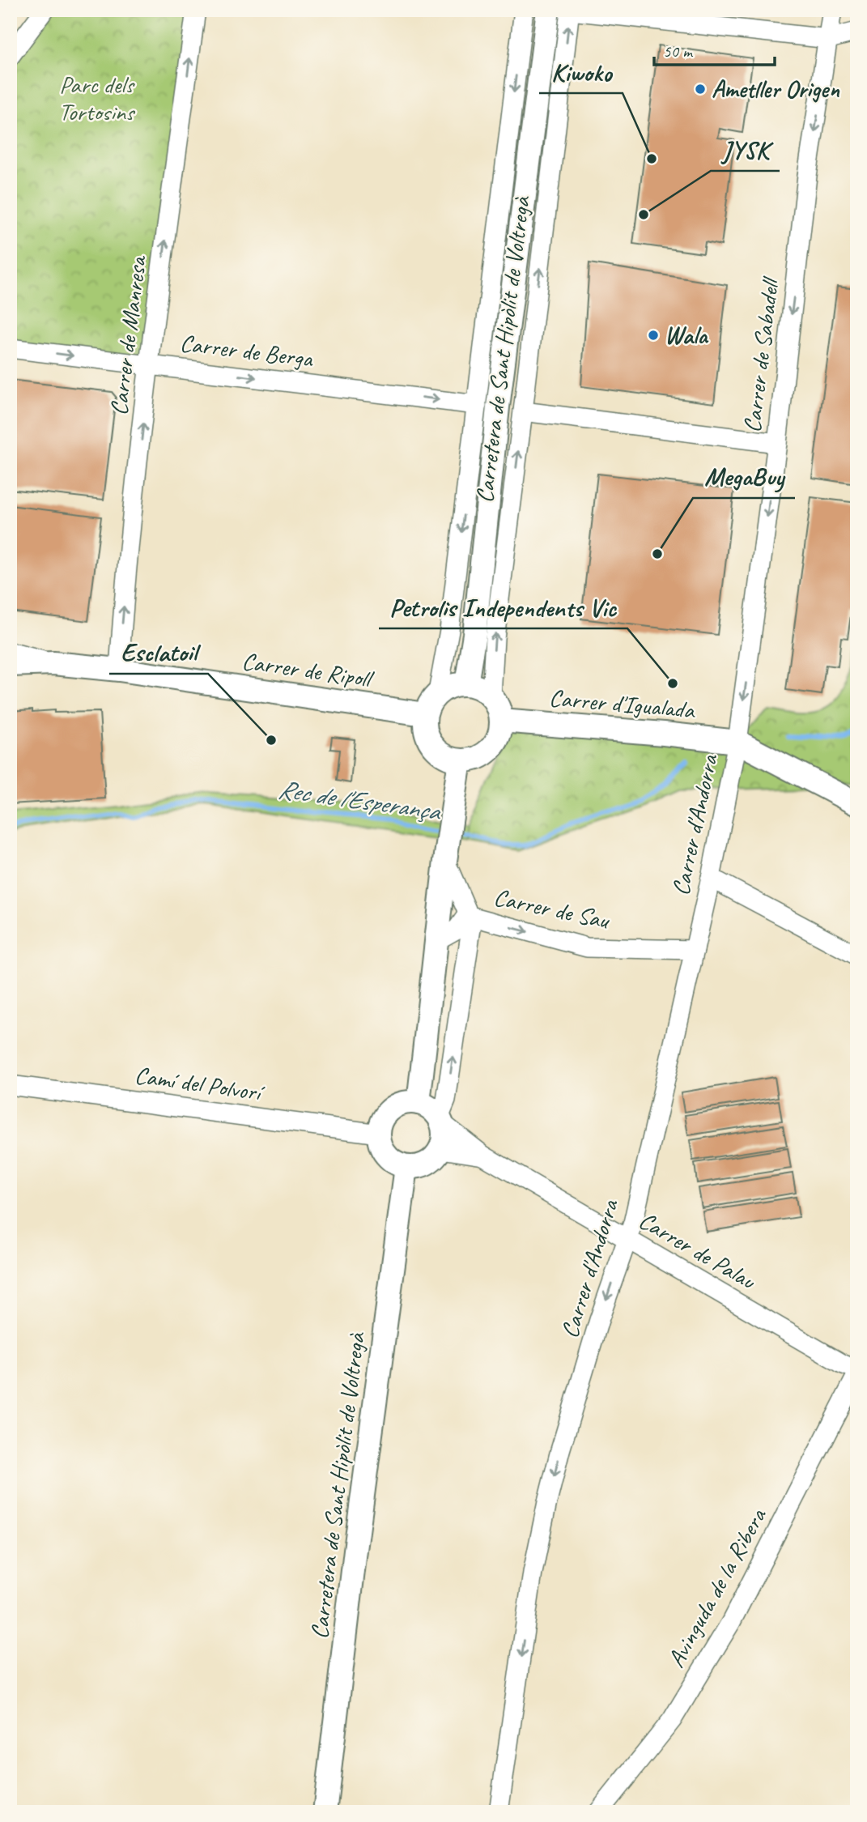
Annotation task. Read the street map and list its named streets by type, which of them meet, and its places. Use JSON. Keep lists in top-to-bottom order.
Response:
{
  "streets": {
    "street": [
      "Carrer de Manresa",
      "Carretera de Sant Hipòlit de Voltregà",
      "Carrer de Berga",
      "Carrer de Sabadell",
      "Carrer de Ripoll",
      "Carrer d'Igualada",
      "Carrer d'Andorra",
      "Carrer de Sau",
      "Camí del Polvorí",
      "Carrer de Palau",
      "Avinguda de la Ribera"
    ]
  },
  "crossings": [
    ["Carrer de Manresa", "Carrer de Berga"],
    ["Carrer de Manresa", "Carrer de Ripoll"],
    ["Carretera de Sant Hipòlit de Voltregà", "Carrer de Berga"],
    ["Carretera de Sant Hipòlit de Voltregà", "Carrer de Ripoll"],
    ["Carretera de Sant Hipòlit de Voltregà", "Carrer d'Igualada"],
    ["Carretera de Sant Hipòlit de Voltregà", "Camí del Polvorí"],
    ["Carretera de Sant Hipòlit de Voltregà", "Carrer de Palau"],
    ["Carrer de Sabadell", "Carrer d'Igualada"],
    ["Carrer de Sabadell", "Carrer d'Andorra"],
    ["Carrer de Ripoll", "Carrer d'Igualada"],
    ["Carrer d'Igualada", "Carrer d'Andorra"],
    ["Carrer d'Andorra", "Carrer de Sau"],
    ["Carrer d'Andorra", "Carrer de Palau"],
    ["Camí del Polvorí", "Carrer de Palau"]
  ],
  "one_way": [
    "Carrer de Manresa",
    "Carrer de Berga",
    "Carrer de Sabadell",
    "Carrer d'Andorra",
    "Carrer de Sau"
  ],
  "water": ["Rec de l'Esperança"],
  "parks": ["Parc dels Tortosins"],
  "places": [
    "Ametller Origen",
    "Kiwoko",
    "JYSK",
    "Wala",
    "MegaBuy",
    "Petrolis Independents Vic",
    "Esclatoil"
  ],
  "scale_bar": "50 m"
}
